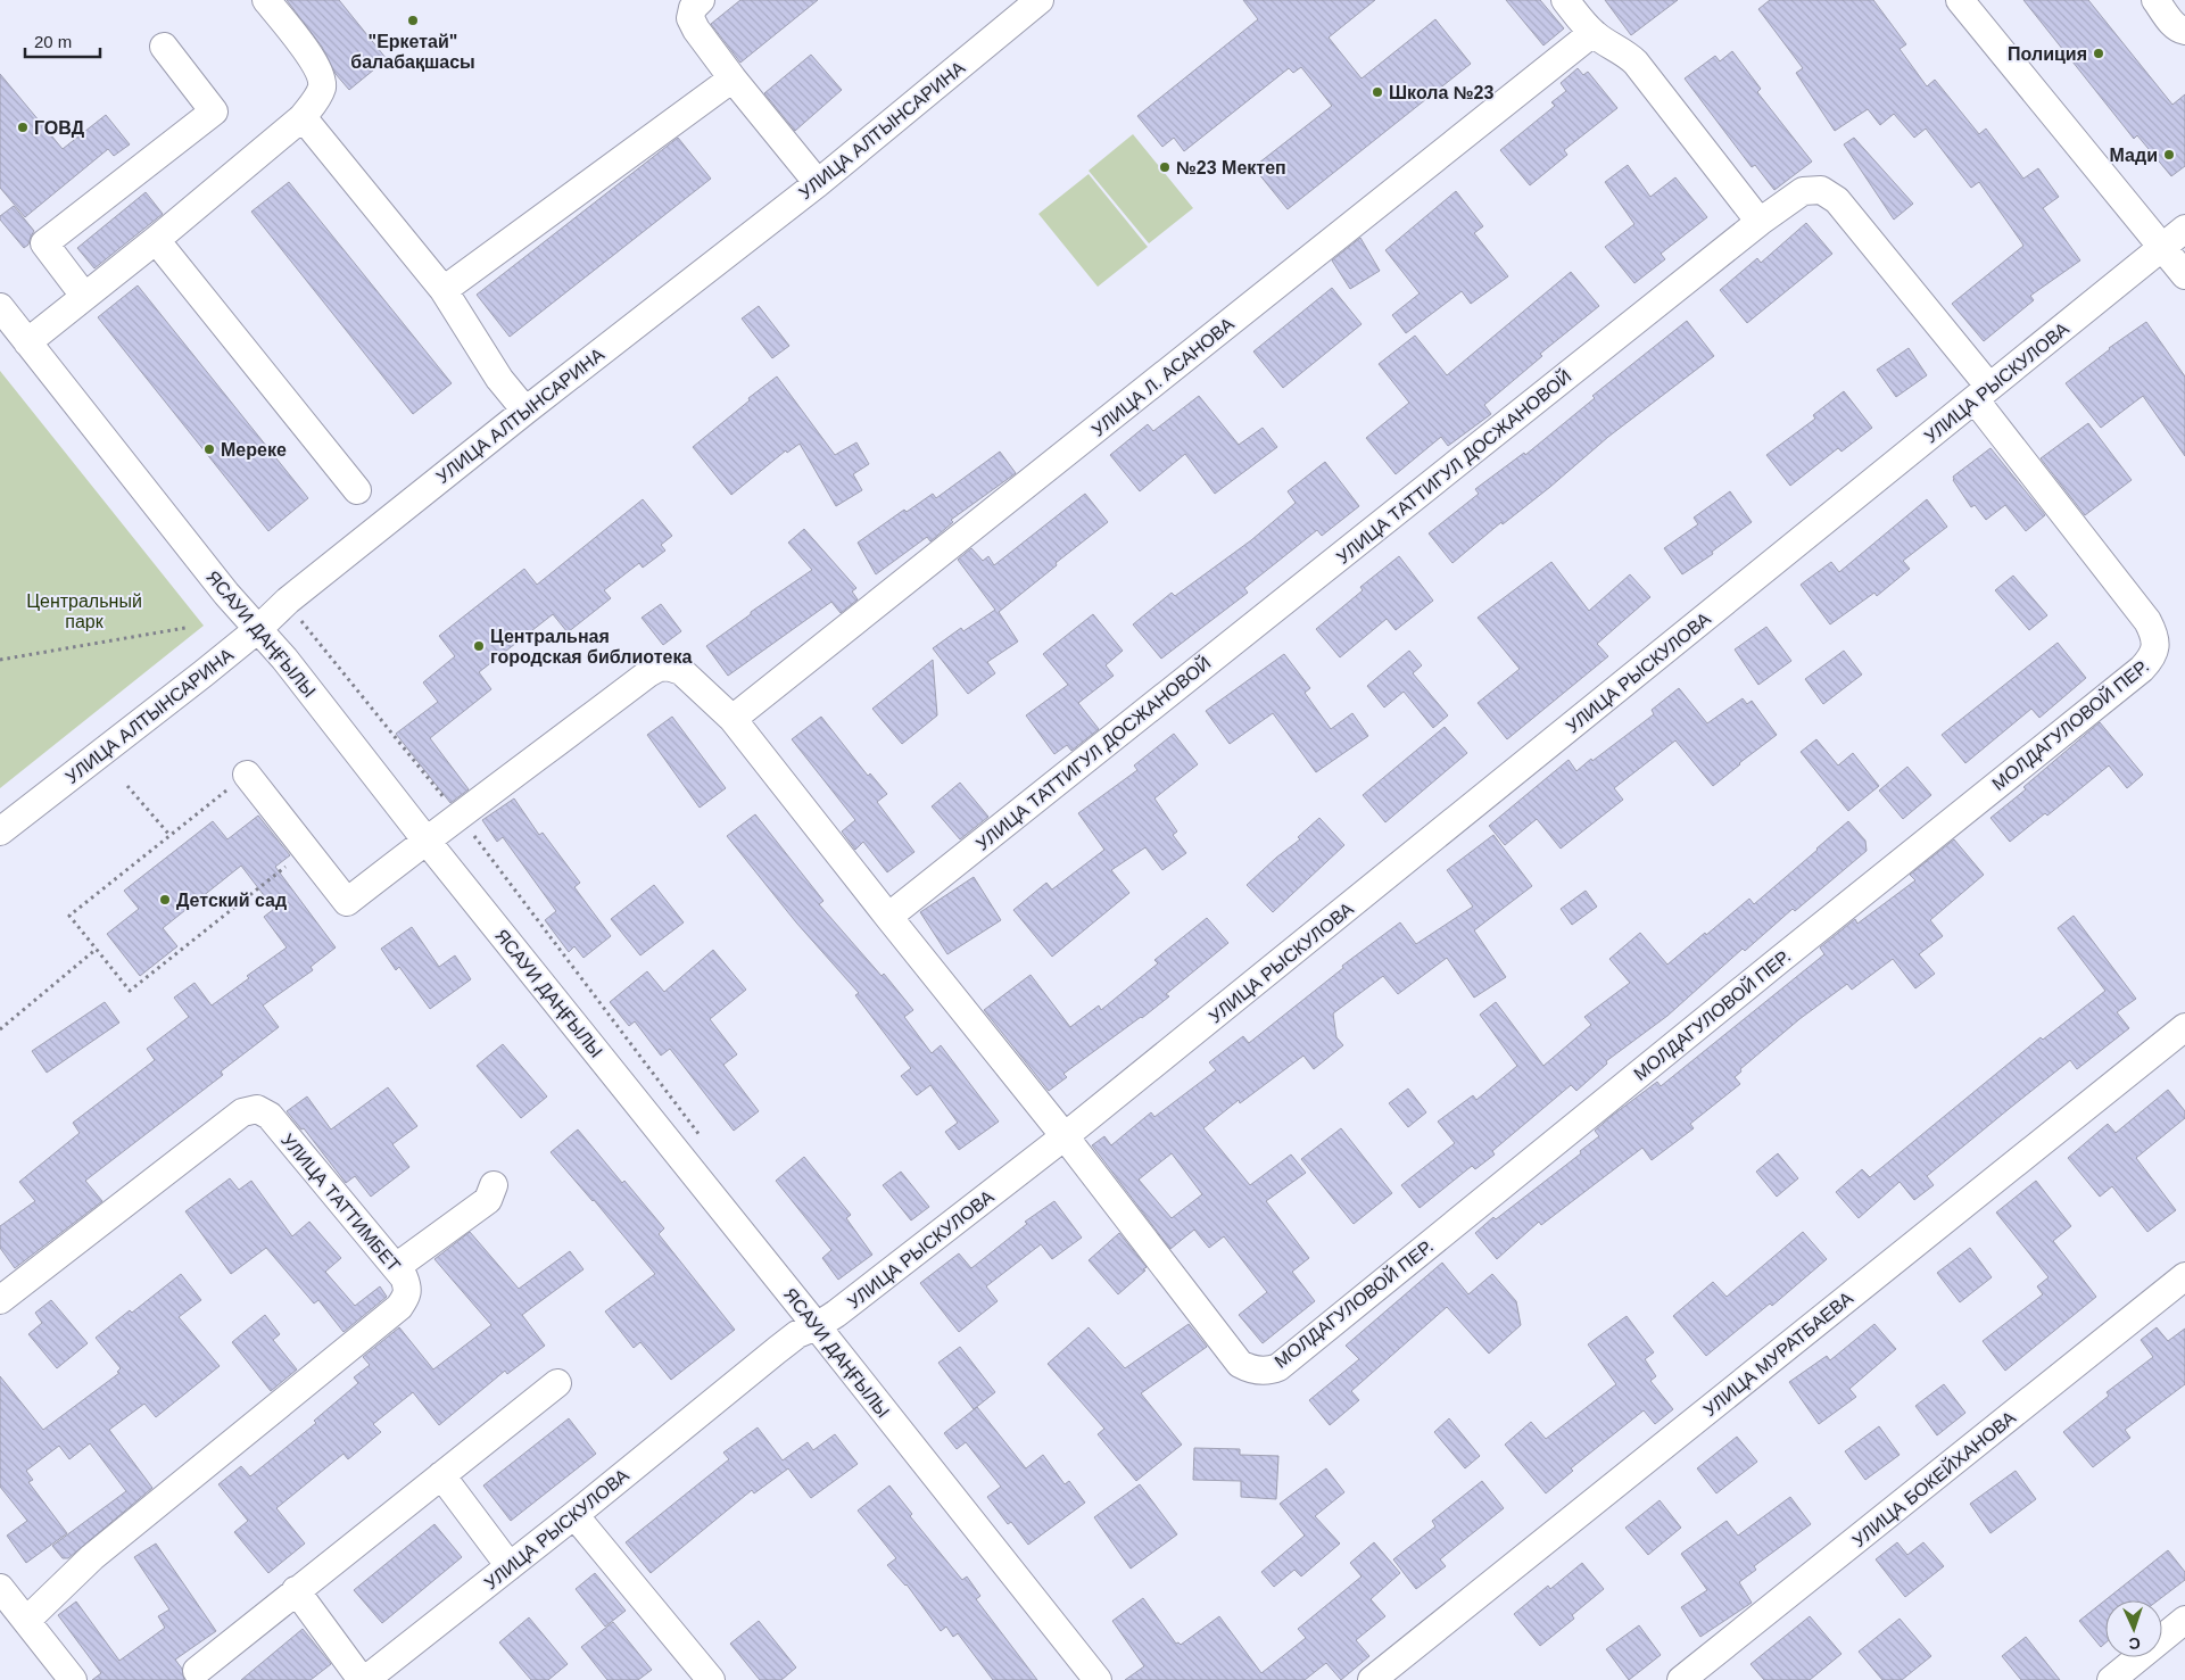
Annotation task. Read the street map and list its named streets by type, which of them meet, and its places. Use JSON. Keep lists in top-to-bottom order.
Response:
{
  "streets": {
    "street": [
      "УЛИЦА АЛТЫНСАРИНА",
      "УЛИЦА Л. АСАНОВА",
      "УЛИЦА РЫСКУЛОВА",
      "УЛИЦА ТАТТИГУЛ ДОСЖАНОВОЙ",
      "ЯСАУИ ДАҢҒЫЛЫ",
      "МОЛДАГУЛОВОЙ ПЕР.",
      "УЛИЦА ТАТТИМБЕТ",
      "УЛИЦА МУРАТБАЕВА",
      "УЛИЦА БОКЕЙХАНОВА"
    ]
  },
  "crossings": [
    ["УЛИЦА АЛТЫНСАРИНА", "ЯСАУИ ДАҢҒЫЛЫ"],
    ["УЛИЦА РЫСКУЛОВА", "УЛИЦА ТАТТИГУЛ ДОСЖАНОВОЙ"],
    ["УЛИЦА РЫСКУЛОВА", "ЯСАУИ ДАҢҒЫЛЫ"],
    ["УЛИЦА РЫСКУЛОВА", "МОЛДАГУЛОВОЙ ПЕР."],
    ["УЛИЦА ТАТТИГУЛ ДОСЖАНОВОЙ", "МОЛДАГУЛОВОЙ ПЕР."]
  ],
  "parks": ["Центральный парк"],
  "places": [
    "\"Еркетай\" балабақшасы",
    "Полиция",
    "Школа №23",
    "ГОВД",
    "Мади",
    "№23 Мектеп",
    "Мереке",
    "Центральная городская библиотека",
    "Детский сад"
  ],
  "scale_bar": "20 m",
  "north": "bottom"
}
